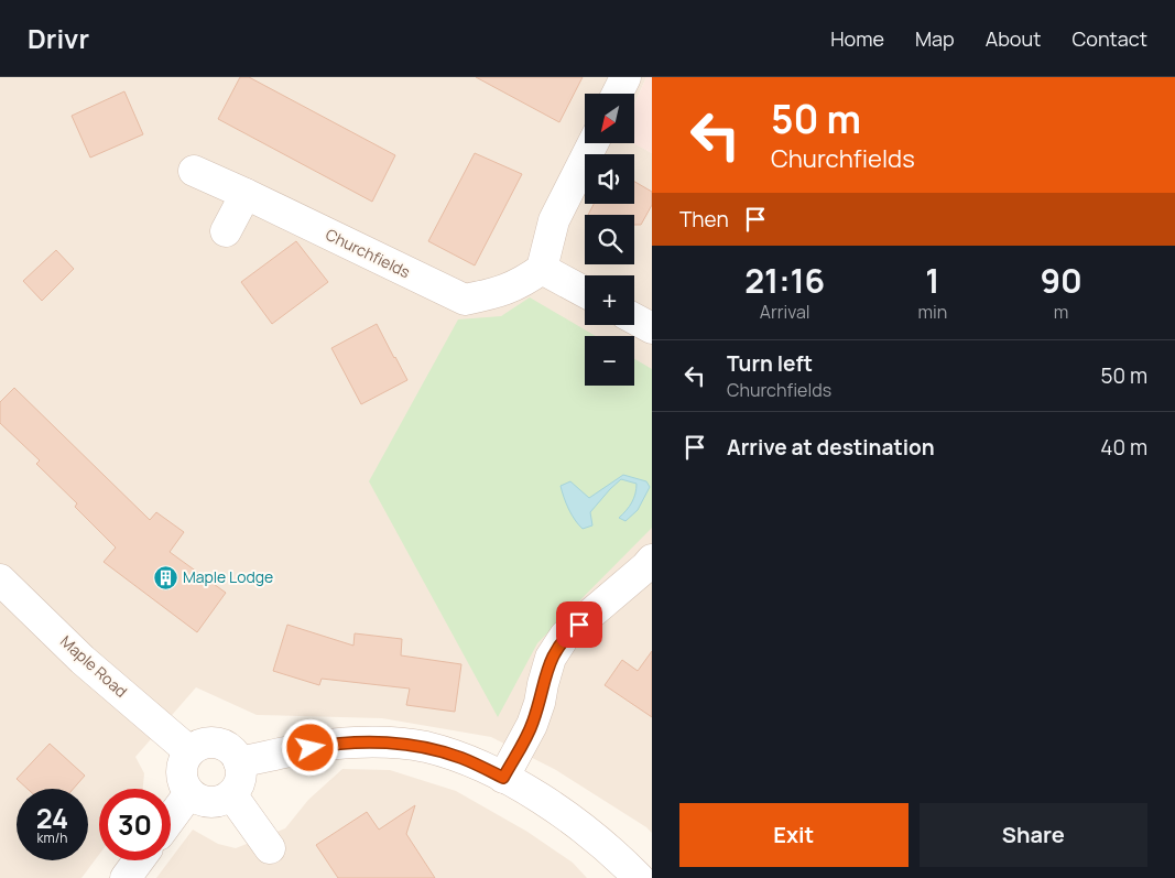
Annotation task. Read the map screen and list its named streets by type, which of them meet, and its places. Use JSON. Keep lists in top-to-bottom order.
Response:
{
  "streets": {
    "street": ["Churchfields", "Maple Road"]
  },
  "places": {
    "building": ["Maple Lodge"]
  },
  "north": "bottom left",
  "page": {
    "header": "Drivr",
    "nav": [
      "Home",
      "Map",
      "About",
      "Contact"
    ],
    "turn": ["50 m", "Churchfields"],
    "map_buttons": ["+", "−"],
    "then": "Then",
    "eta": [
      "21:16",
      "Arrival",
      "1",
      "min",
      "90",
      "m"
    ],
    "list": [
      {
        "name": "Turn left",
        "note": "Churchfields",
        "value": "50 m"
      },
      {
        "name": "Arrive at destination",
        "value": "40 m"
      }
    ],
    "speed": "24 km/h",
    "limit": "30",
    "buttons": ["Exit", "Share"]
  }
}
